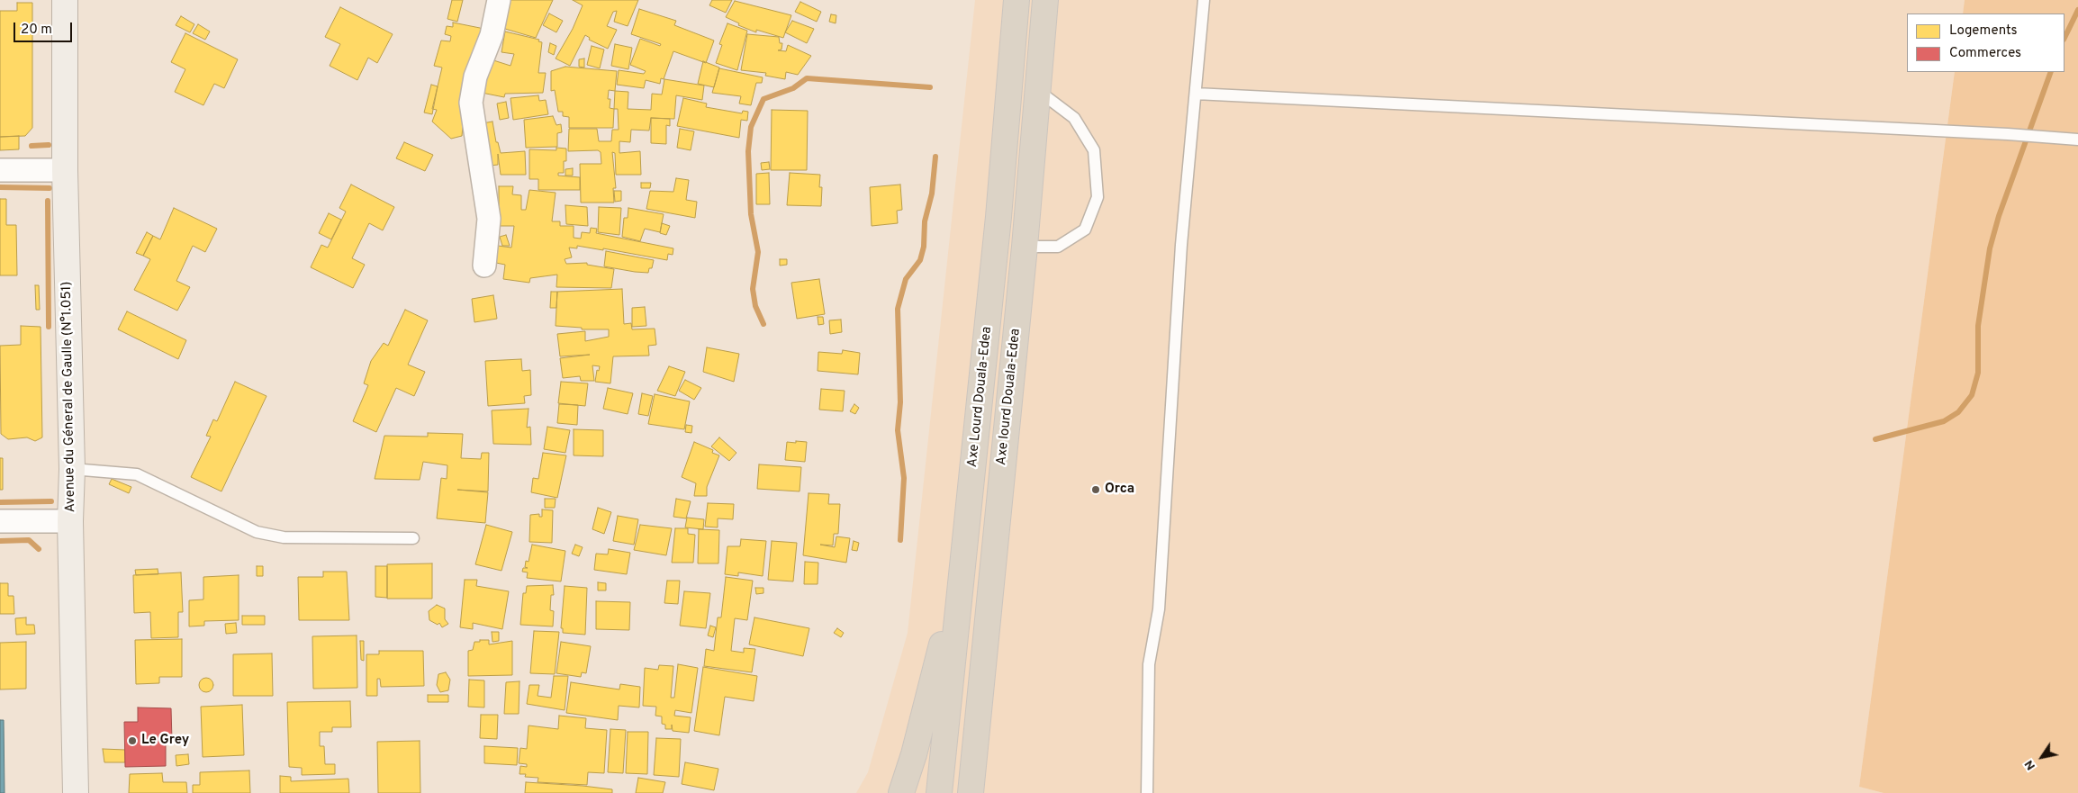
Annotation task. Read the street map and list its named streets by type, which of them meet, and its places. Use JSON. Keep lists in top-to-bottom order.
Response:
{
  "streets": {
    "highway": ["Axe Lourd Douala-Edea", "Axe lourd Douala-Edea"],
    "main road": ["Avenue du Géneral de Gaulle (N°1.051)"]
  },
  "places": ["Orca", "Le Grey"],
  "legend": ["Logements", "Commerces"],
  "scale_bar": "20 m",
  "north": "bottom left"
}
